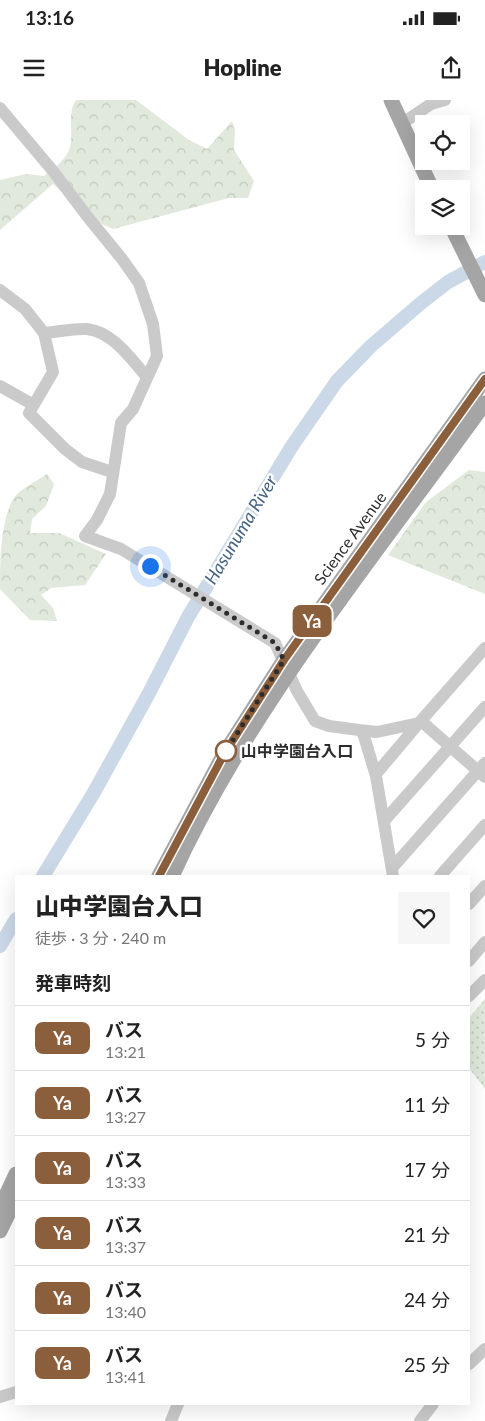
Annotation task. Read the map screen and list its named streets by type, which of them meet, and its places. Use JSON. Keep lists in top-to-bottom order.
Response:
{
  "streets": {
    "main road": ["Science Avenue"]
  },
  "water": ["Hasunuma River"],
  "places": ["山中学園台入口"],
  "lines": ["bus line Ya"],
  "page": {
    "status": "13:16",
    "header": "Hopline",
    "on_map": "Ya",
    "heading": [
      ["山中学園台入口", "徒歩 · 3 分 · 240 m"],
      "発車時刻"
    ],
    "list": [
      {
        "mark": "Ya",
        "name": "バス",
        "note": "13:21",
        "value": "5 分"
      },
      {
        "mark": "Ya",
        "name": "バス",
        "note": "13:27",
        "value": "11 分"
      },
      {
        "mark": "Ya",
        "name": "バス",
        "note": "13:33",
        "value": "17 分"
      },
      {
        "mark": "Ya",
        "name": "バス",
        "note": "13:37",
        "value": "21 分"
      },
      {
        "mark": "Ya",
        "name": "バス",
        "note": "13:40",
        "value": "24 分"
      },
      {
        "mark": "Ya",
        "name": "バス",
        "note": "13:41",
        "value": "25 分"
      }
    ]
  }
}
